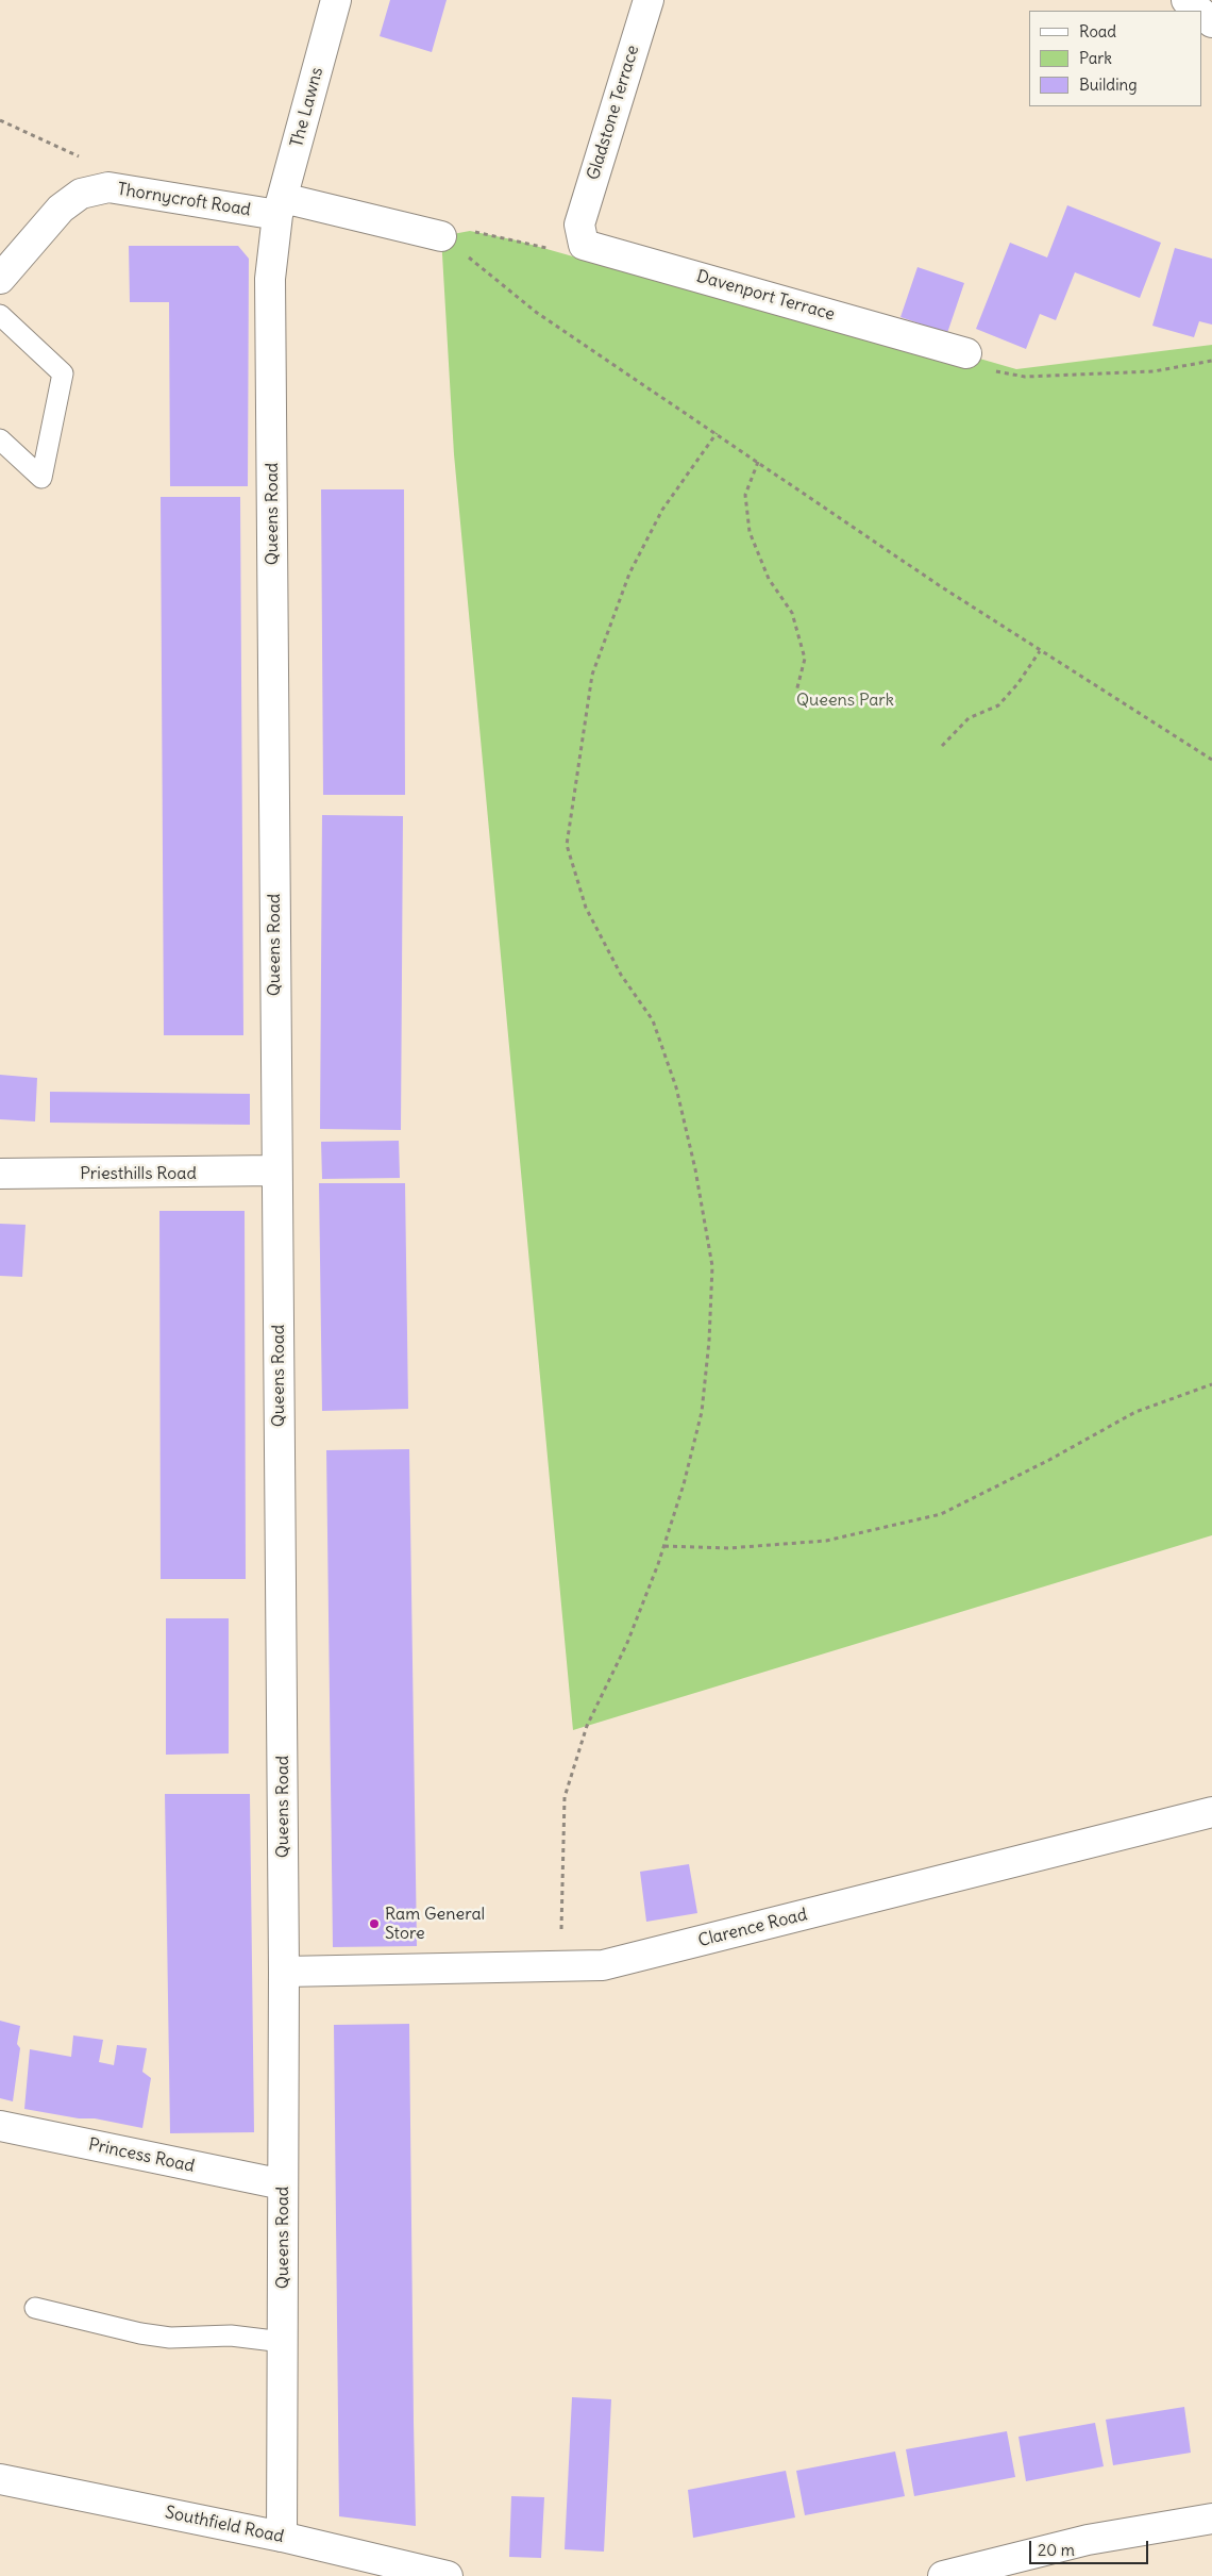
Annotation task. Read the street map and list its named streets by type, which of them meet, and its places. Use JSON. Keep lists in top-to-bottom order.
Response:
{
  "streets": {
    "street": [
      "The Lawns",
      "Gladstone Terrace",
      "Thornycroft Road",
      "Davenport Terrace",
      "Queens Road",
      "Priesthills Road",
      "Clarence Road",
      "Princess Road",
      "Southfield Road"
    ]
  },
  "crossings": [
    ["The Lawns", "Thornycroft Road"],
    ["The Lawns", "Queens Road"],
    ["Gladstone Terrace", "Davenport Terrace"],
    ["Thornycroft Road", "Queens Road"],
    ["Queens Road", "Priesthills Road"],
    ["Queens Road", "Clarence Road"],
    ["Queens Road", "Princess Road"],
    ["Queens Road", "Southfield Road"]
  ],
  "parks": ["Queens Park"],
  "places": ["Ram General Store"],
  "legend": ["Road", "Park", "Building"],
  "scale_bar": "20 m"
}
